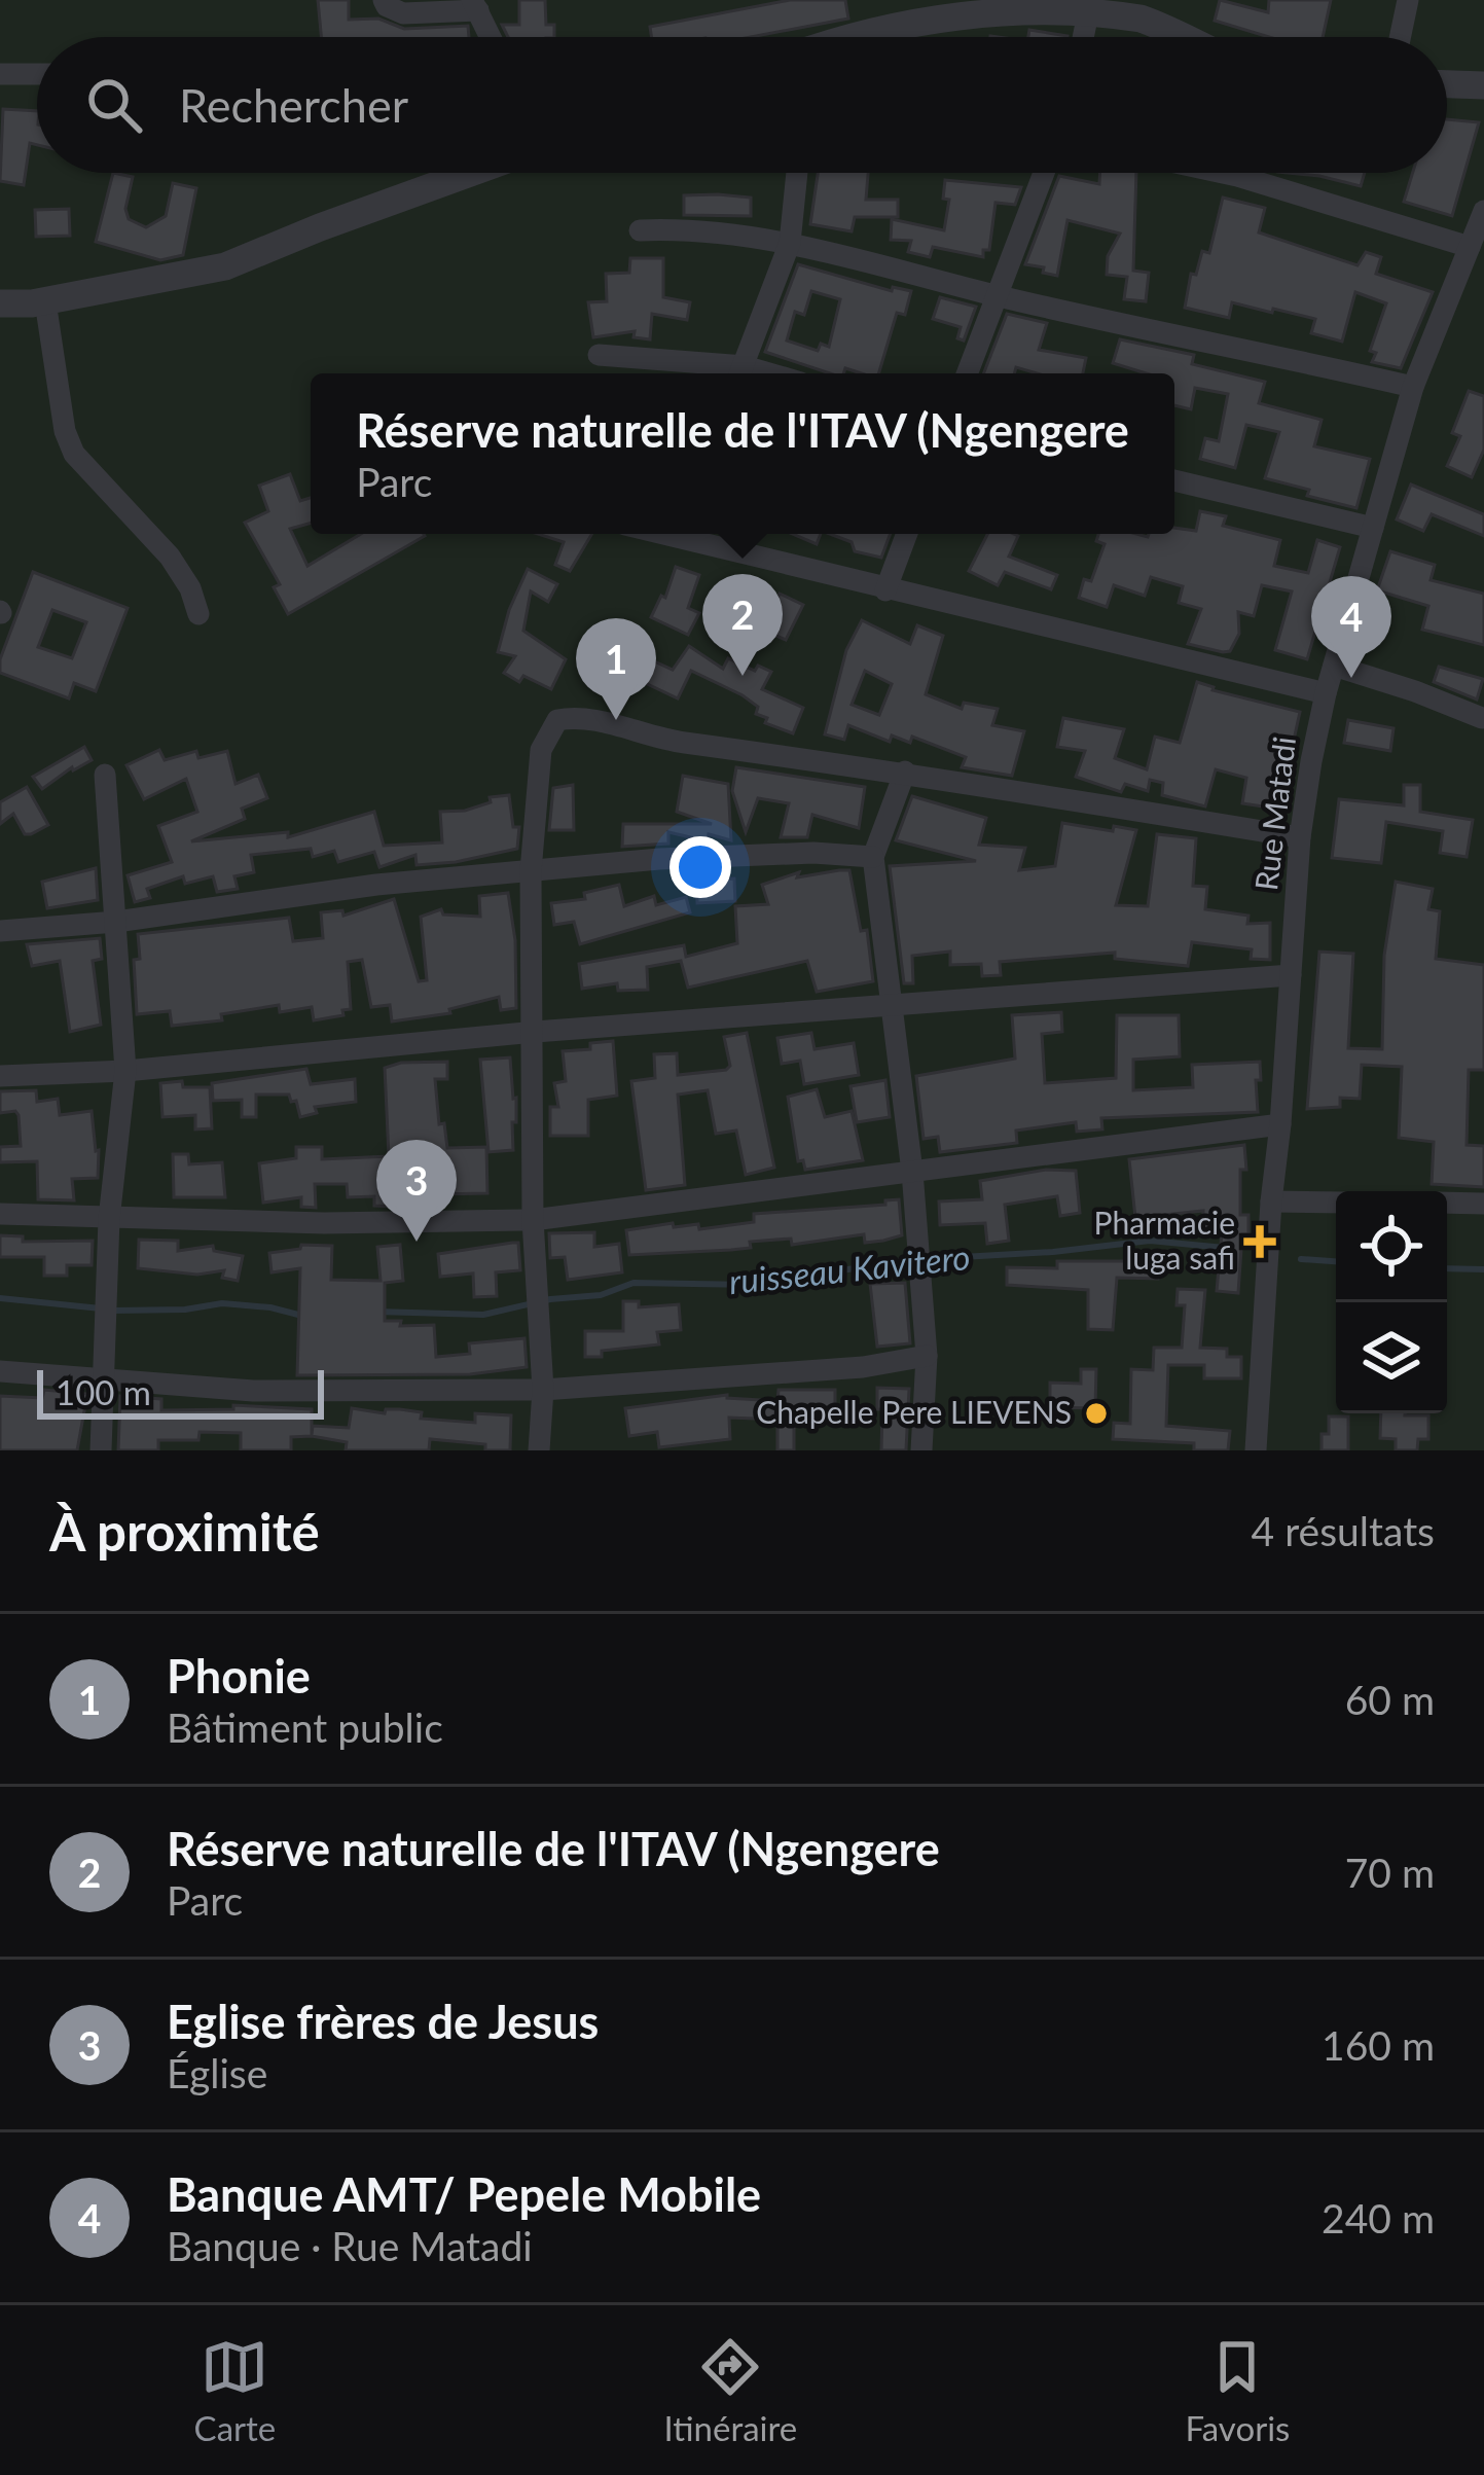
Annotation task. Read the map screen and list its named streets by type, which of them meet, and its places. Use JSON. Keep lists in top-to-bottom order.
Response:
{
  "streets": {
    "street": ["Rue Matadi"]
  },
  "water": ["ruisseau Kavitero"],
  "places": {
    "health": ["Pharmacie luga safi"],
    "other": ["Chapelle Pere LIEVENS"]
  },
  "scale_bar": "100 m",
  "page": {
    "search": "Rechercher",
    "popup": ["Réserve naturelle de l'ITAV (Ngengere", "Parc"],
    "pins": [
      "2",
      "4",
      "1",
      "3"
    ],
    "scale": "100 m",
    "heading": ["À proximité", "4 résultats"],
    "list": [
      {
        "mark": "1",
        "name": "Phonie",
        "note": "Bâtiment public",
        "value": "60 m"
      },
      {
        "mark": "2",
        "name": "Réserve naturelle de l'ITAV (Ngengere",
        "note": "Parc",
        "value": "70 m"
      },
      {
        "mark": "3",
        "name": "Eglise frères de Jesus",
        "note": "Église",
        "value": "160 m"
      },
      {
        "mark": "4",
        "name": "Banque AMT/ Pepele Mobile",
        "note": "Banque · Rue Matadi",
        "value": "240 m"
      }
    ],
    "nav": ["Carte", "Itinéraire", "Favoris"]
  }
}
